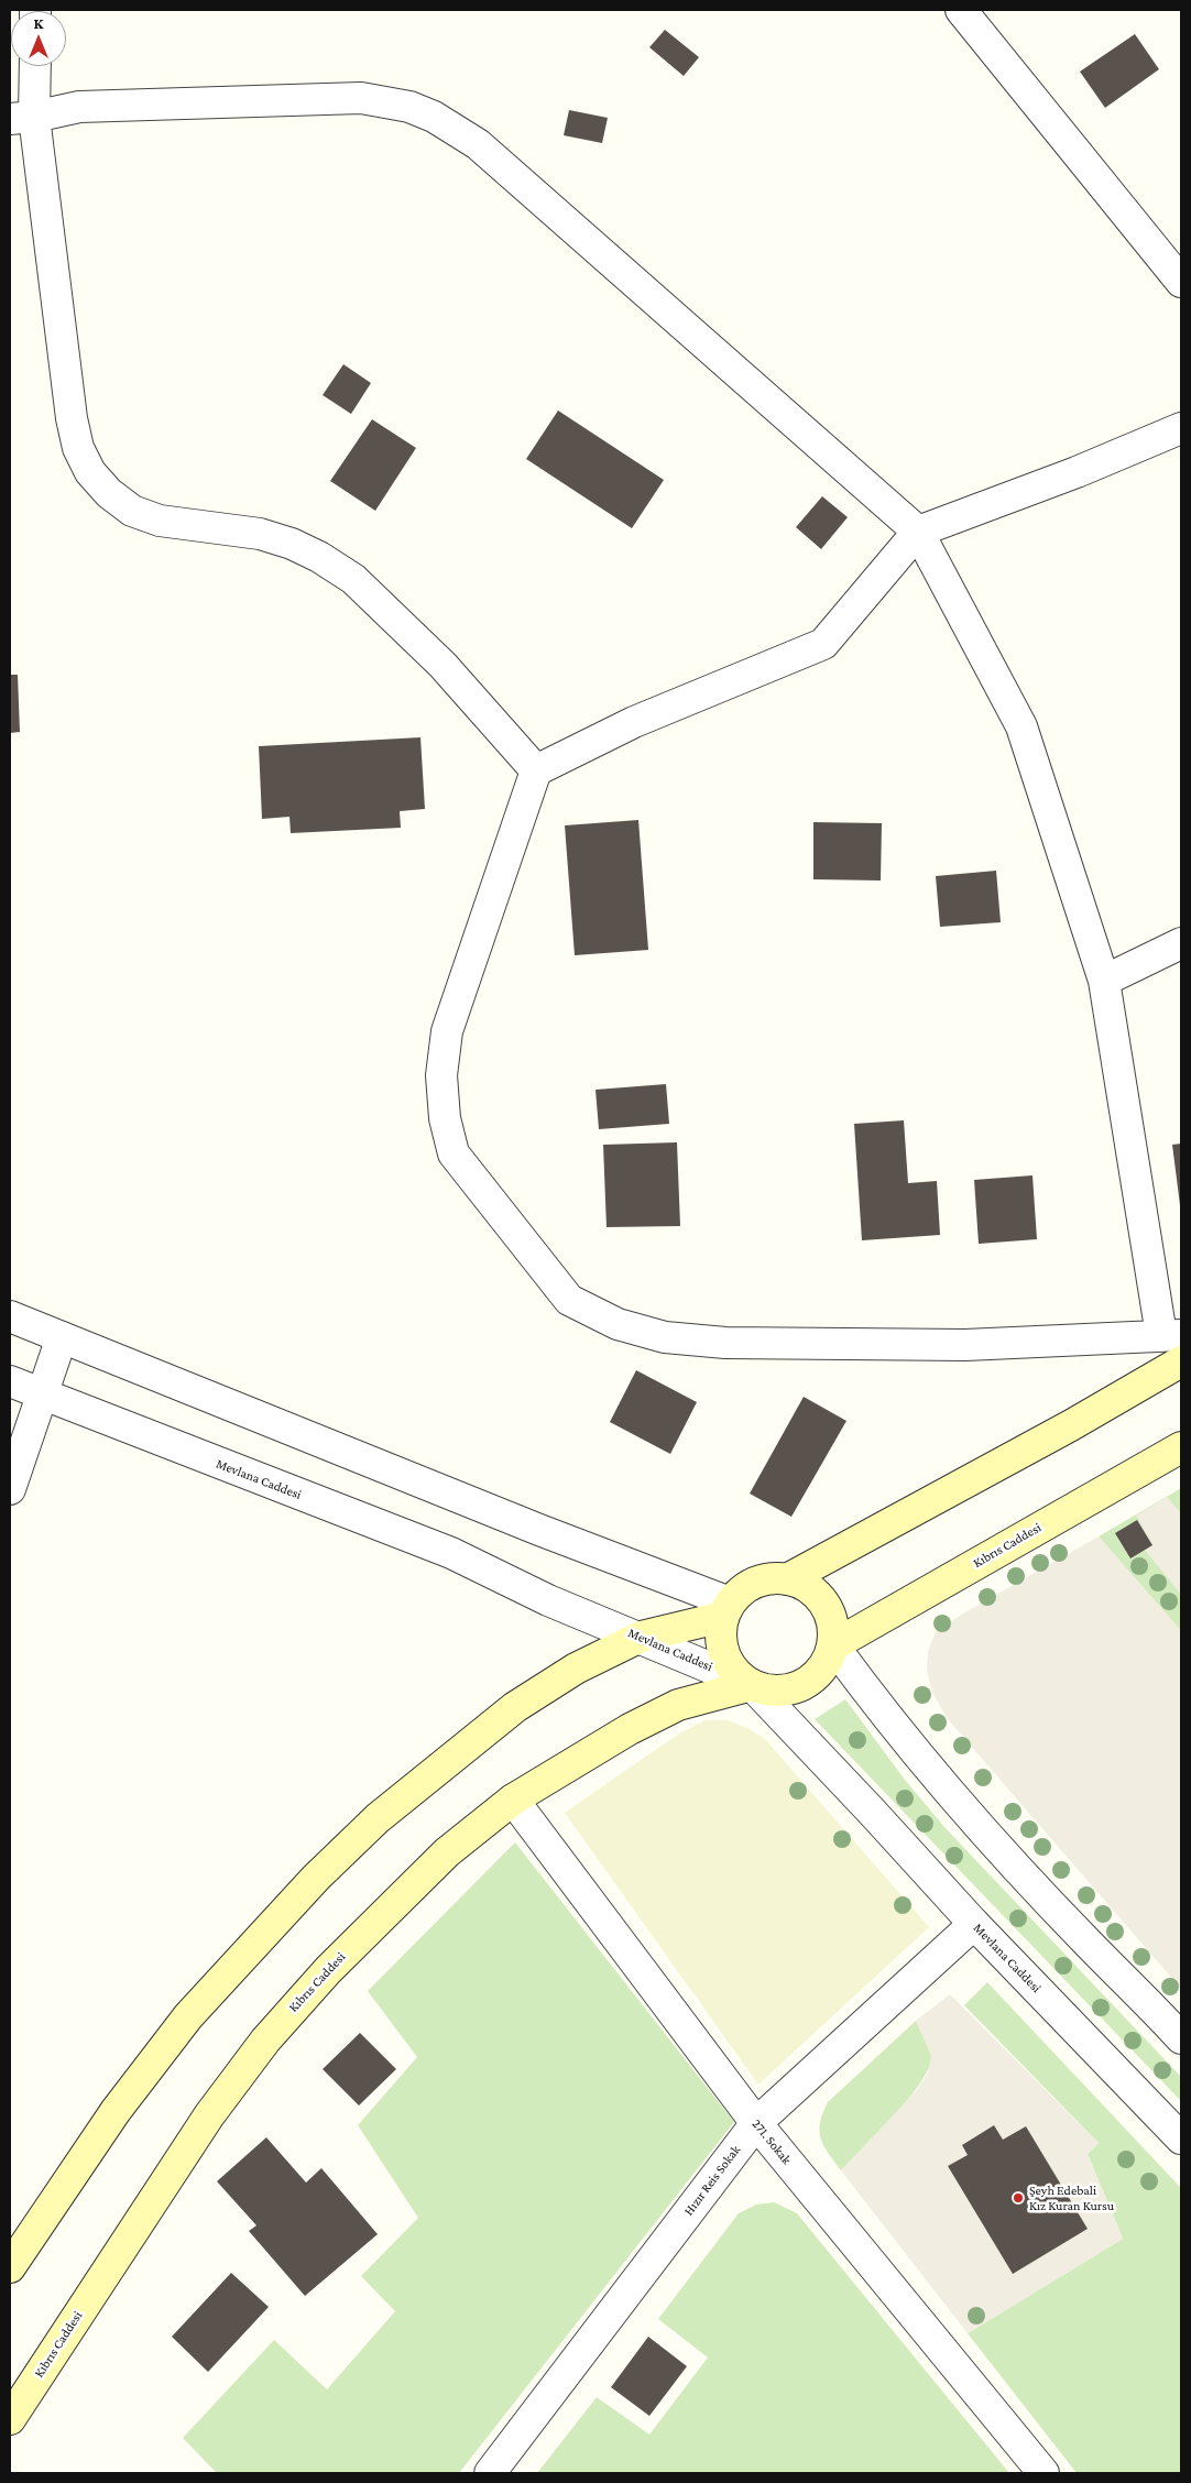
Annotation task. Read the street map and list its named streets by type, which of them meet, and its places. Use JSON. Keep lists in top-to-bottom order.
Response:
{
  "streets": {
    "main road": ["Kıbrıs Caddesi"],
    "street": ["Mevlana Caddesi", "271. Sokak", "Hızır Reis Sokak"]
  },
  "crossings": [
    ["Mevlana Caddesi", "Kıbrıs Caddesi"],
    ["Mevlana Caddesi", "Hızır Reis Sokak"],
    ["Kıbrıs Caddesi", "271. Sokak"],
    ["271. Sokak", "Hızır Reis Sokak"]
  ],
  "places": ["Şeyh Edebali Kız Kuran Kursu"],
  "north": "top"
}
